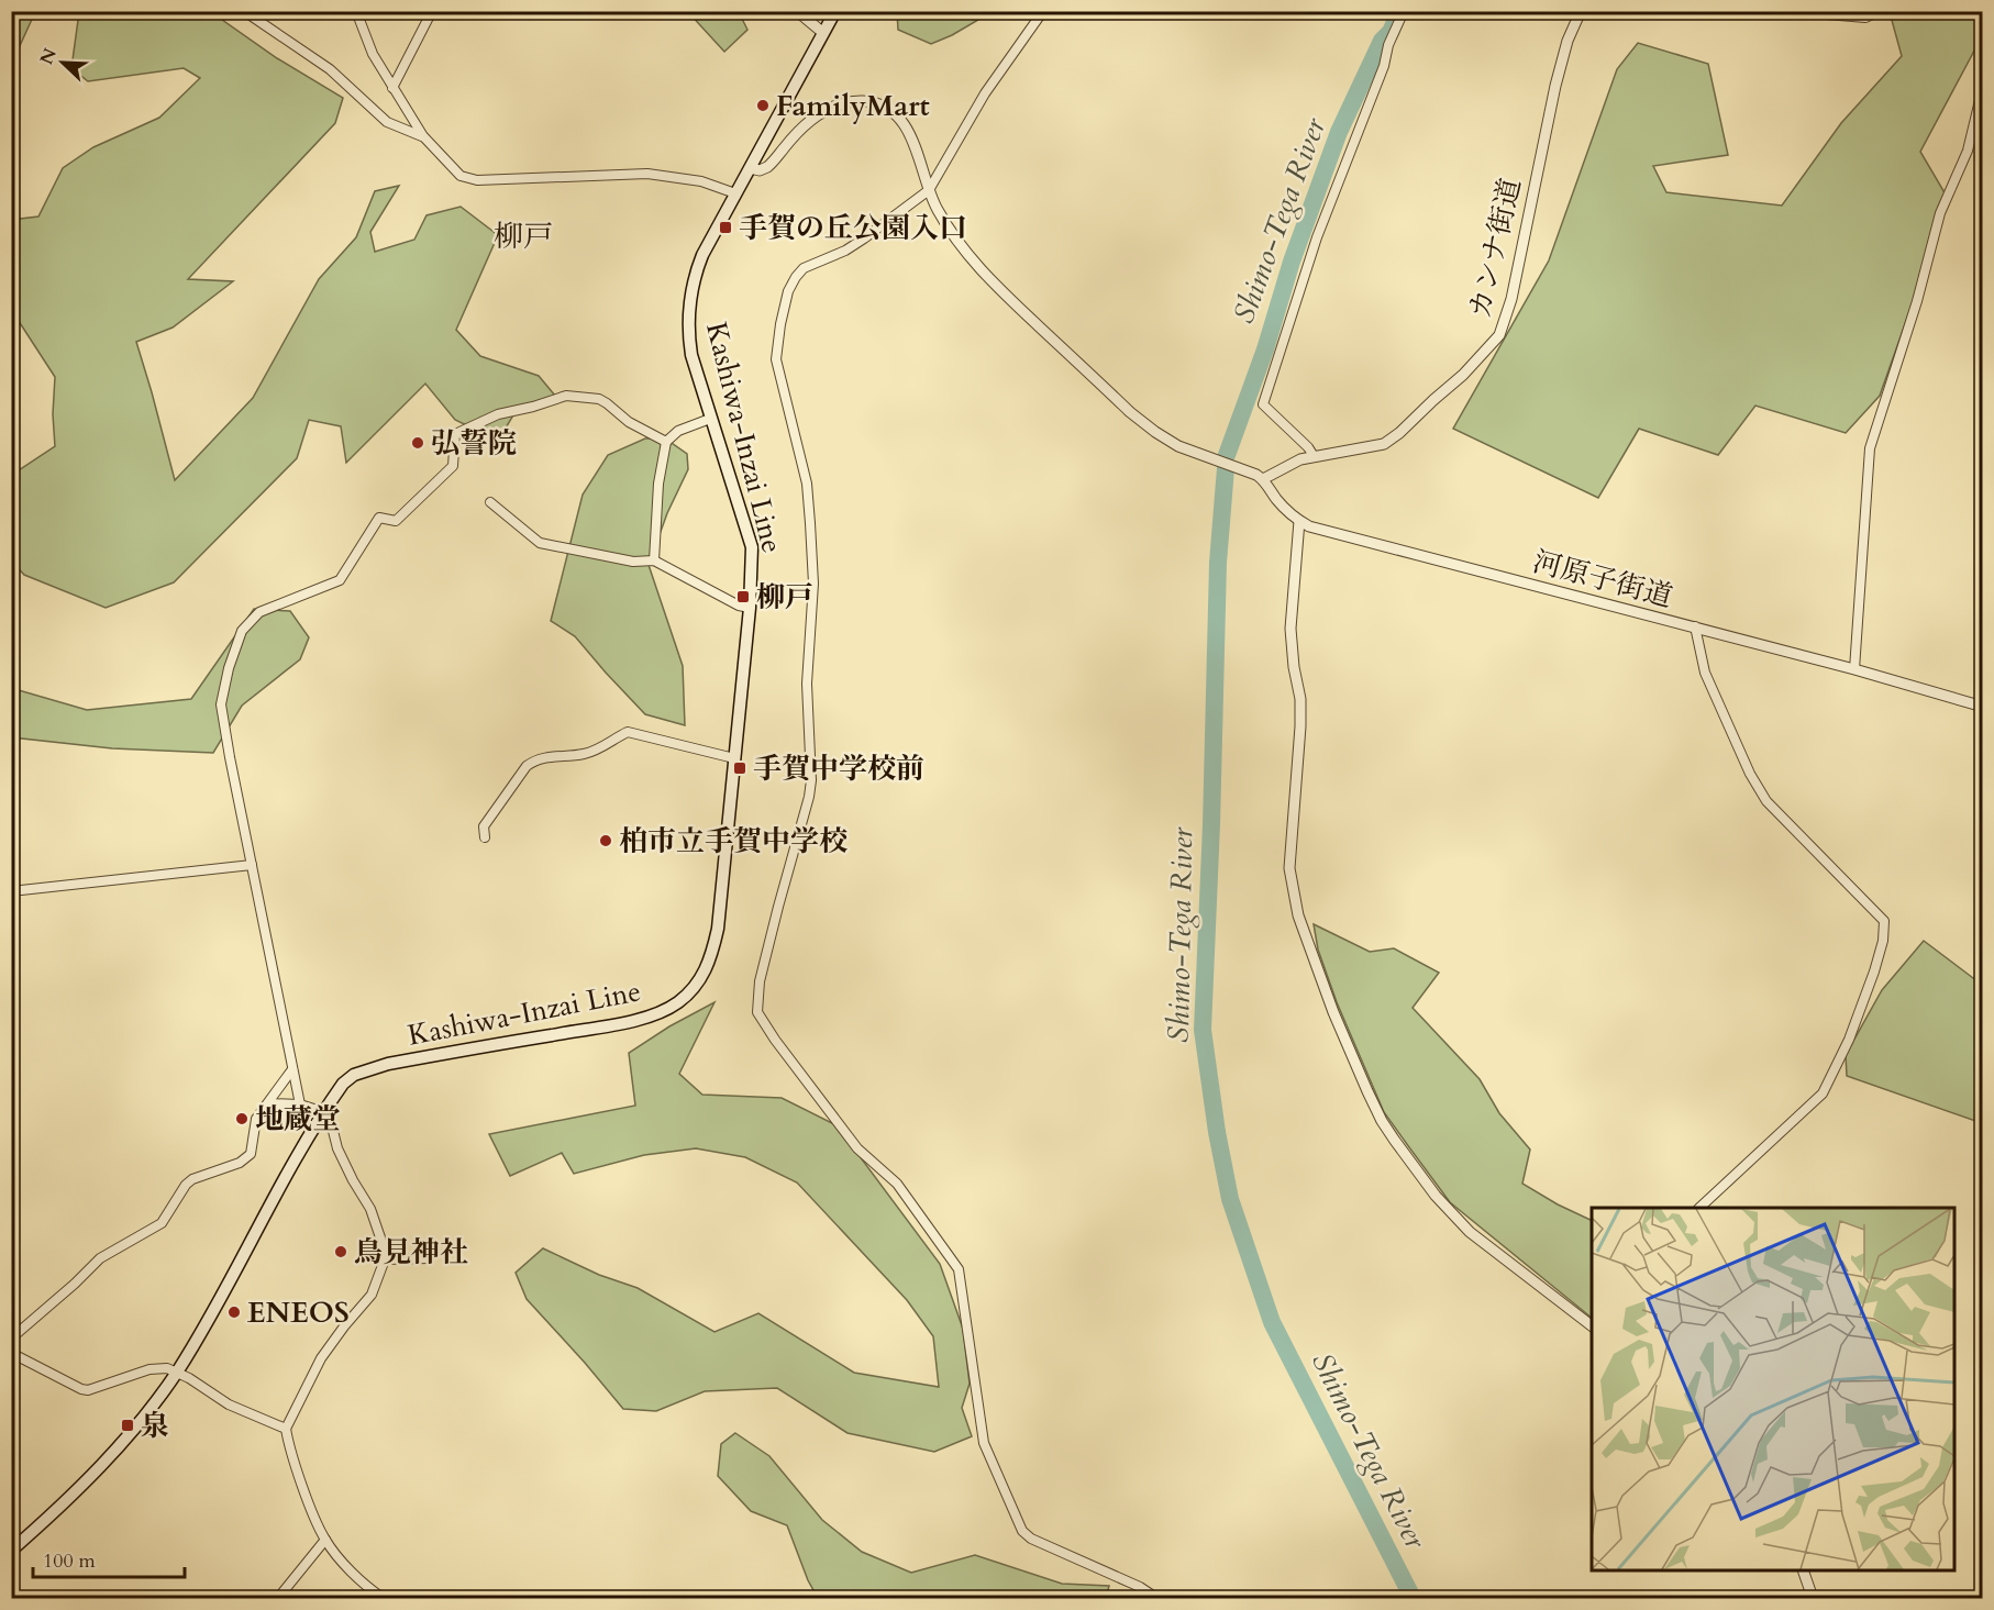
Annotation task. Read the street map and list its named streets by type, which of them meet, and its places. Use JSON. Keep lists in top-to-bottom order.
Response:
{
  "streets": {
    "main road": ["Kashiwa-Inzai Line"],
    "street": ["カンナ街道", "河原子街道"]
  },
  "crossings": [
    ["カンナ街道", "河原子街道"],
    ["Kashiwa-Inzai Line", "河原子街道"]
  ],
  "districts": ["柳戸"],
  "water": ["Shimo-Tega River"],
  "places": {
    "other": [
      "FamilyMart",
      "弘誓院",
      "柏市立手賀中学校",
      "地蔵堂",
      "鳥見神社",
      "ENEOS"
    ],
    "transit": [
      "手賀の丘公園入口",
      "柳戸",
      "手賀中学校前",
      "泉"
    ]
  },
  "scale_bar": "100 m",
  "north": "top left"
}
